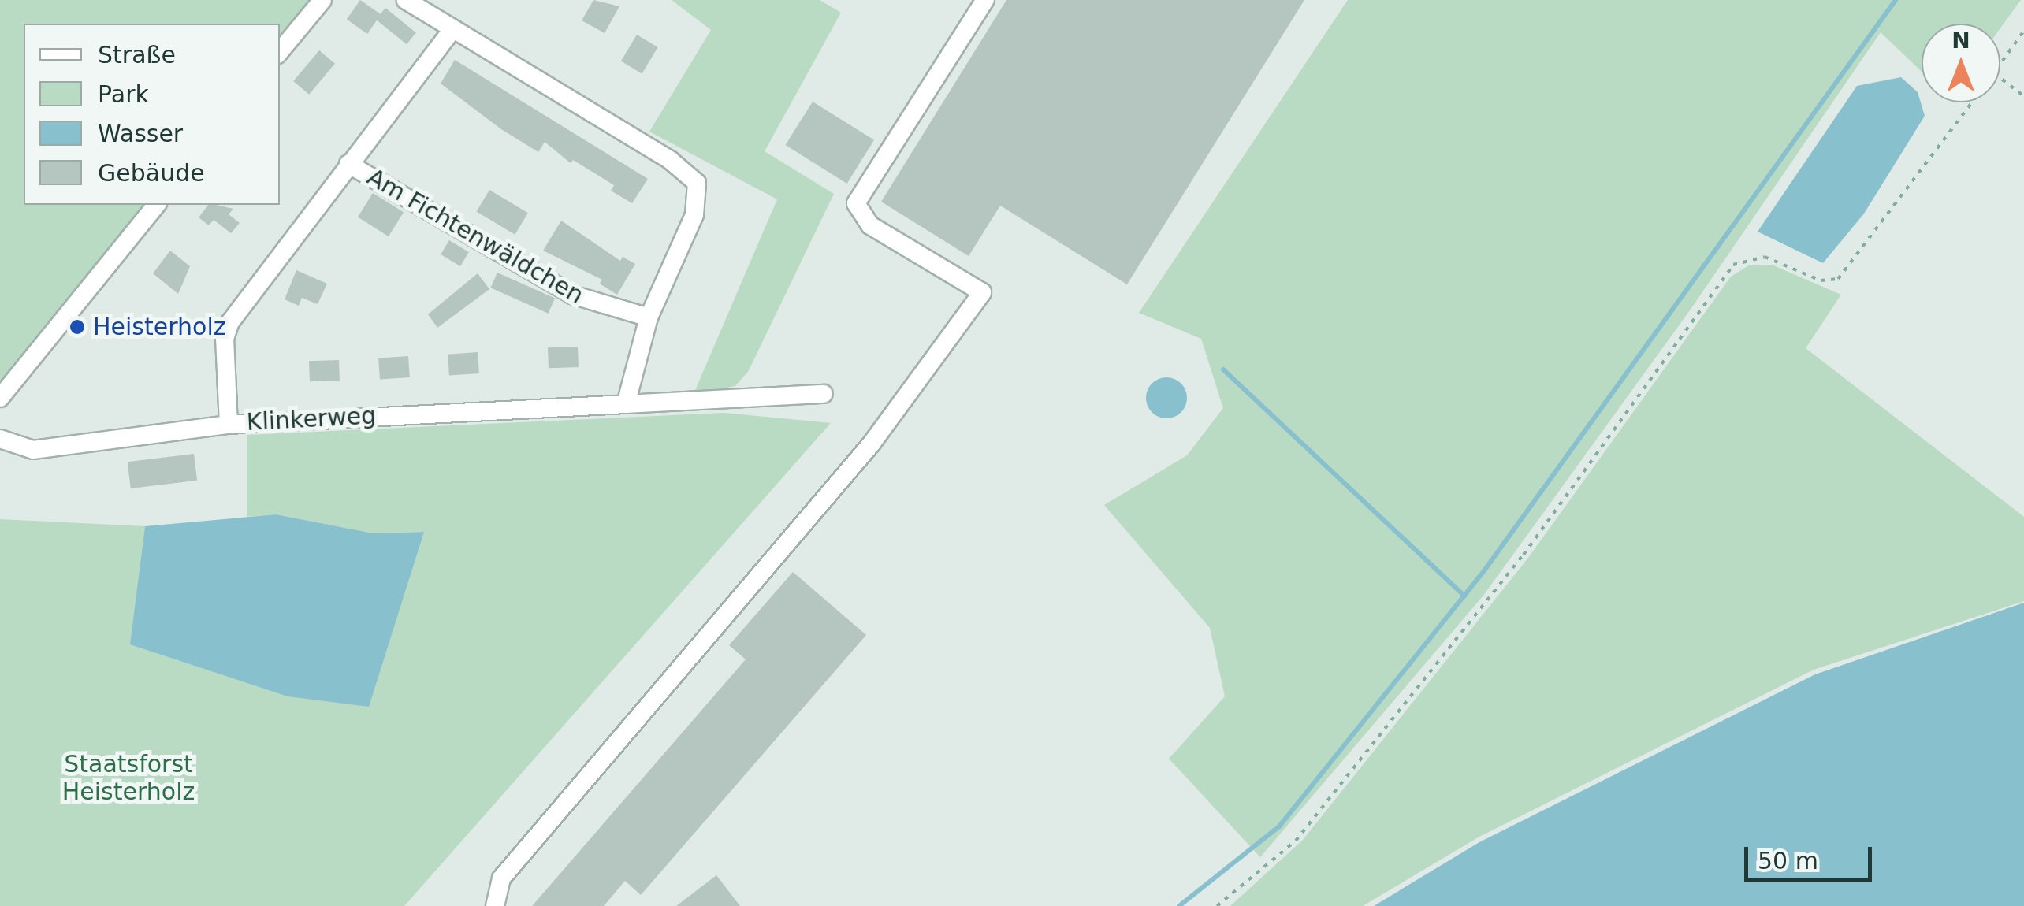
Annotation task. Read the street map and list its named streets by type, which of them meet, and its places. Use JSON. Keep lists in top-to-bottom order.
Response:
{
  "streets": {
    "street": ["Am Fichtenwäldchen", "Klinkerweg"]
  },
  "crossings": [
    ["Am Fichtenwäldchen", "Klinkerweg"]
  ],
  "parks": ["Staatsforst Heisterholz"],
  "places": ["Heisterholz"],
  "legend": [
    "Straße",
    "Park",
    "Wasser",
    "Gebäude"
  ],
  "scale_bar": "50 m",
  "north": "top"
}
